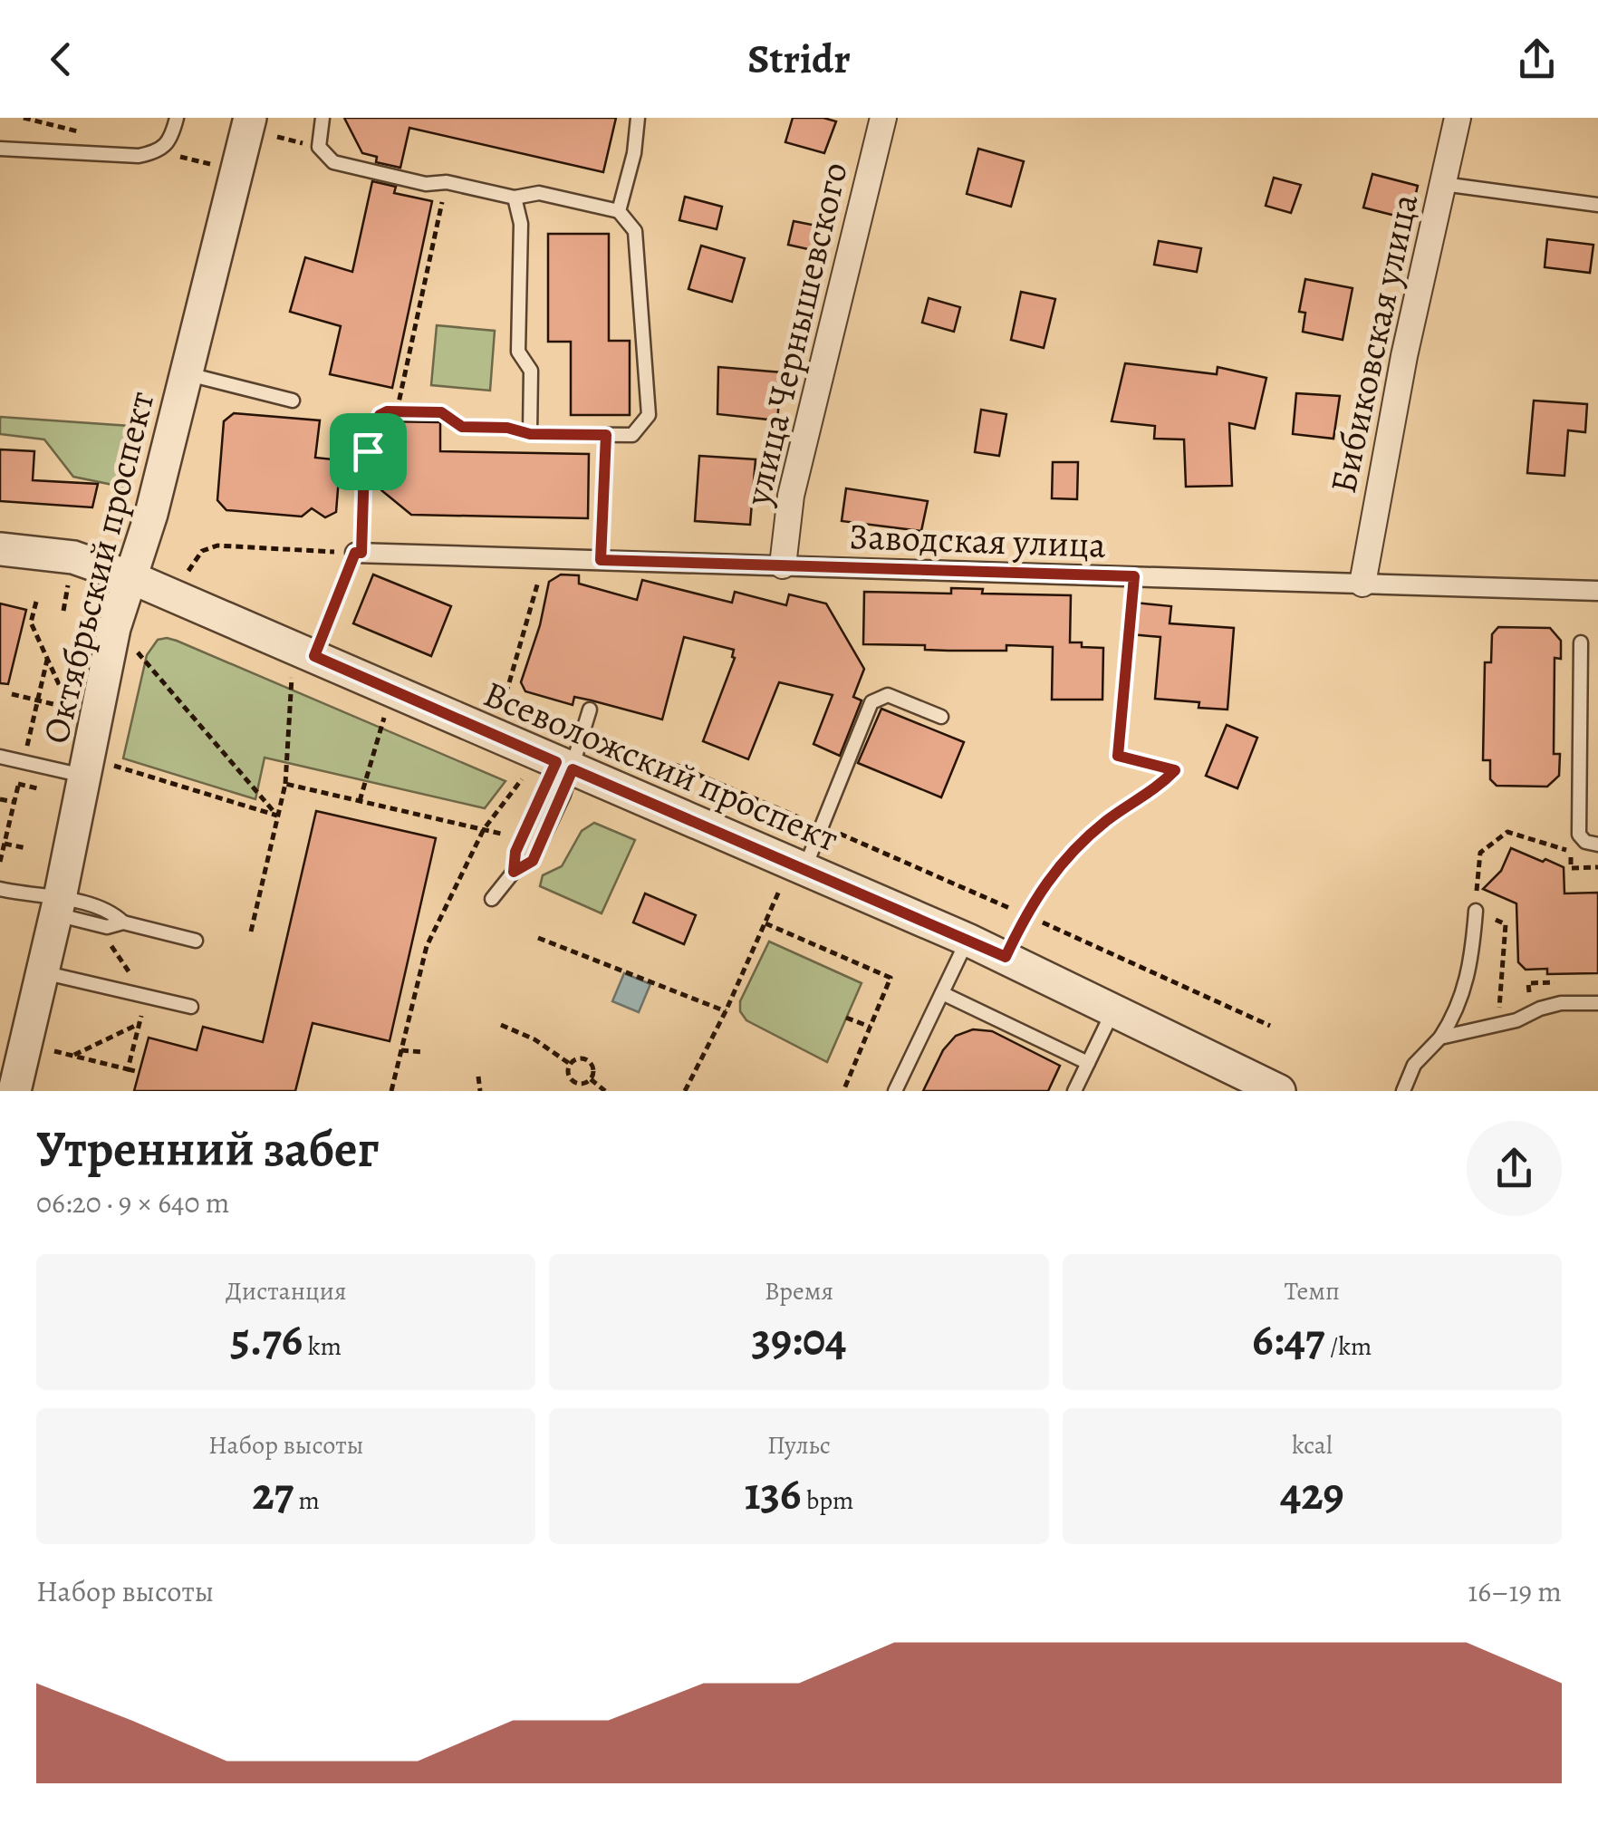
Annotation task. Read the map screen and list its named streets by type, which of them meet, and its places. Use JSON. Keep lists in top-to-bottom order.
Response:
{
  "streets": {
    "street": [
      "улица Чернышевского",
      "Бибиковская улица",
      "Заводская улица",
      "Октябрьский проспект",
      "Всеволожский проспект"
    ]
  },
  "crossings": [
    ["улица Чернышевского", "Заводская улица"],
    ["Бибиковская улица", "Заводская улица"],
    ["Октябрьский проспект", "Всеволожский проспект"]
  ],
  "page": {
    "header": "Stridr",
    "heading": ["Утренний забег", "06:20 · 9 × 640 m"],
    "stats": [
      ["Дистанция", "5.76 km"],
      ["Время", "39:04"],
      ["Темп", "6:47 /km"],
      ["Набор высоты", "27 m"],
      ["Пульс", "136 bpm"],
      ["kcal", "429"]
    ],
    "chart": ["Набор высоты", "16–19 m"]
  }
}
